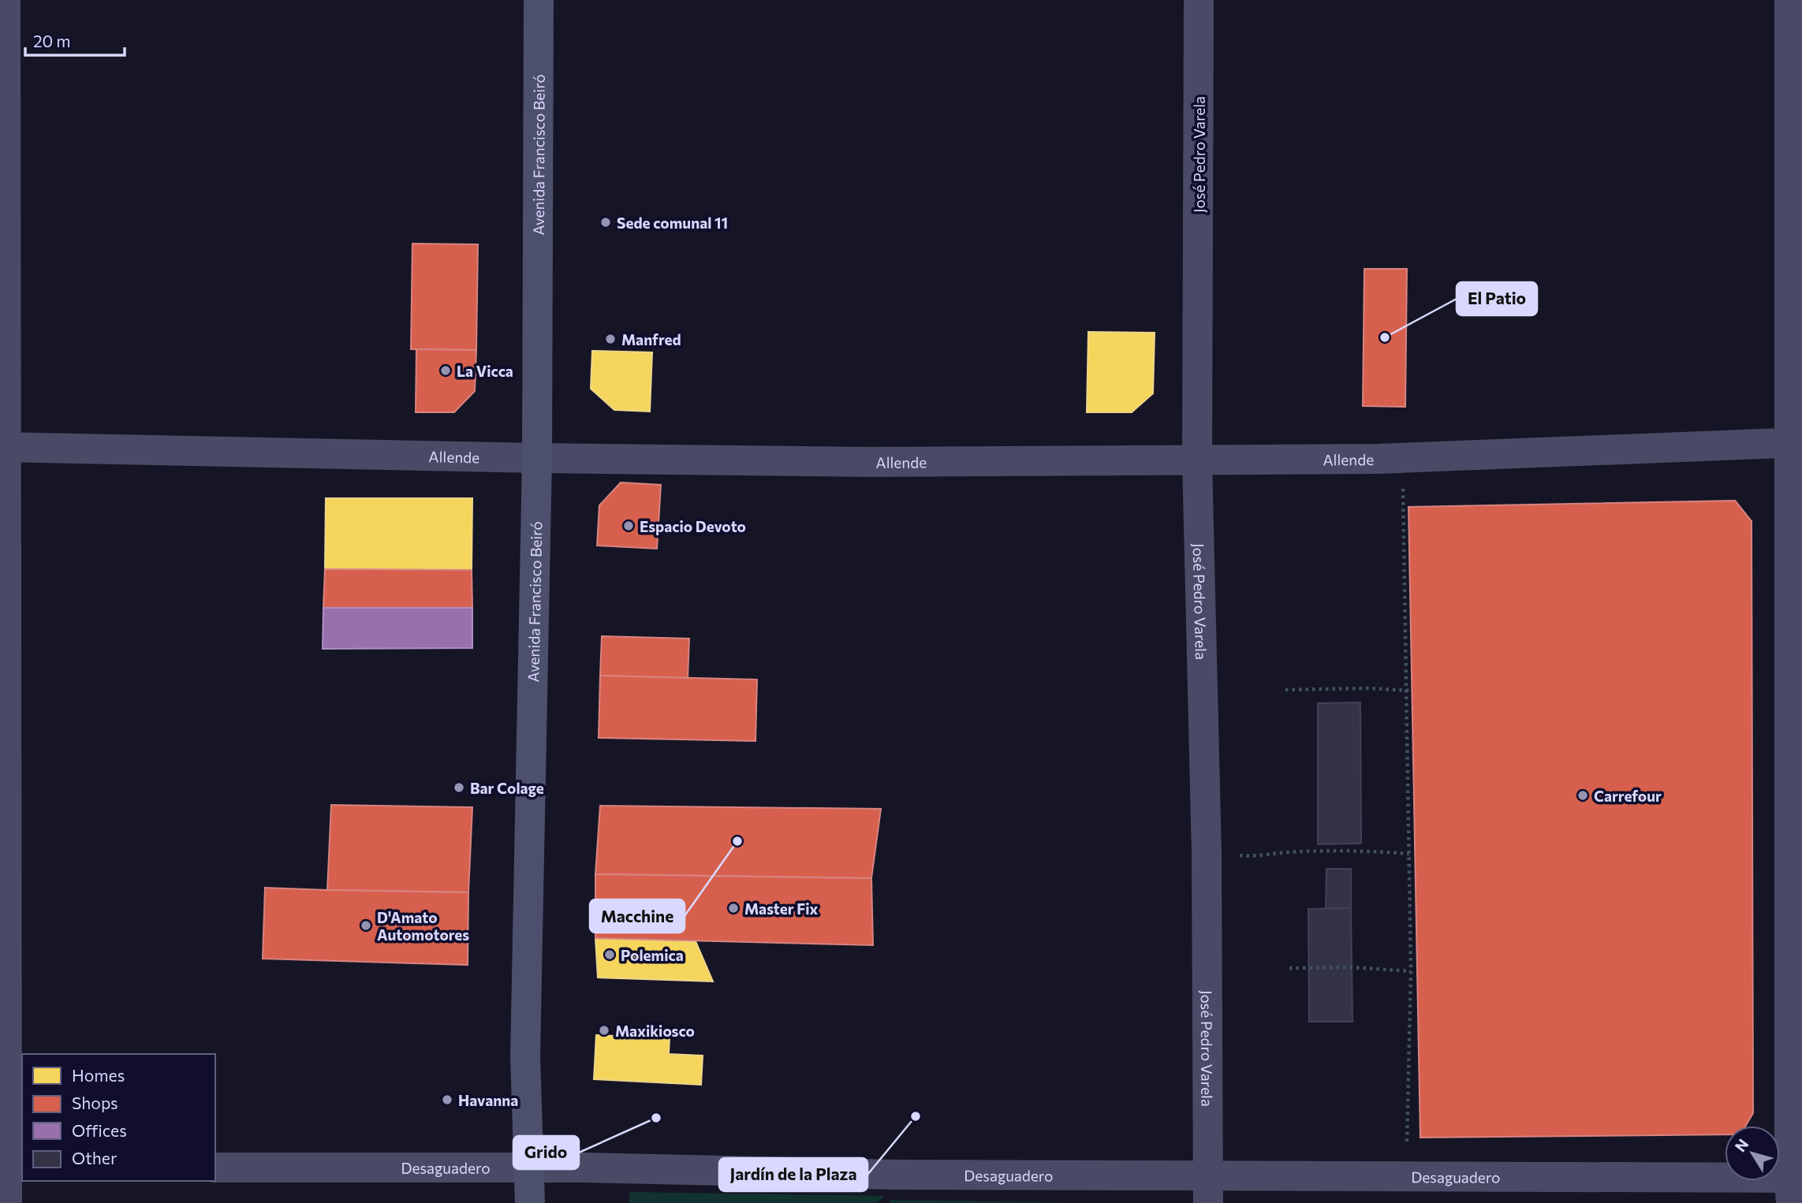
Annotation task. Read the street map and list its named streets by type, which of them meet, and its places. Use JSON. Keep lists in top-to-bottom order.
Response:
{
  "streets": {
    "main road": ["Avenida Francisco Beiró"],
    "street": ["José Pedro Varela", "Allende", "Desaguadero"]
  },
  "crossings": [
    ["Avenida Francisco Beiró", "Allende"],
    ["Avenida Francisco Beiró", "Desaguadero"],
    ["José Pedro Varela", "Allende"],
    ["José Pedro Varela", "Desaguadero"]
  ],
  "places": [
    "Sede comunal 11",
    "El Patio",
    "Manfred",
    "La Vicca",
    "Espacio Devoto",
    "Bar Colage",
    "Carrefour",
    "Macchine",
    "Master Fix",
    "D'Amato Automotores",
    "Polemica",
    "Maxikiosco",
    "Havanna",
    "Jardín de la Plaza",
    "Grido"
  ],
  "legend": [
    "Homes",
    "Shops",
    "Offices",
    "Other"
  ],
  "scale_bar": "20 m",
  "north": "top left"
}
